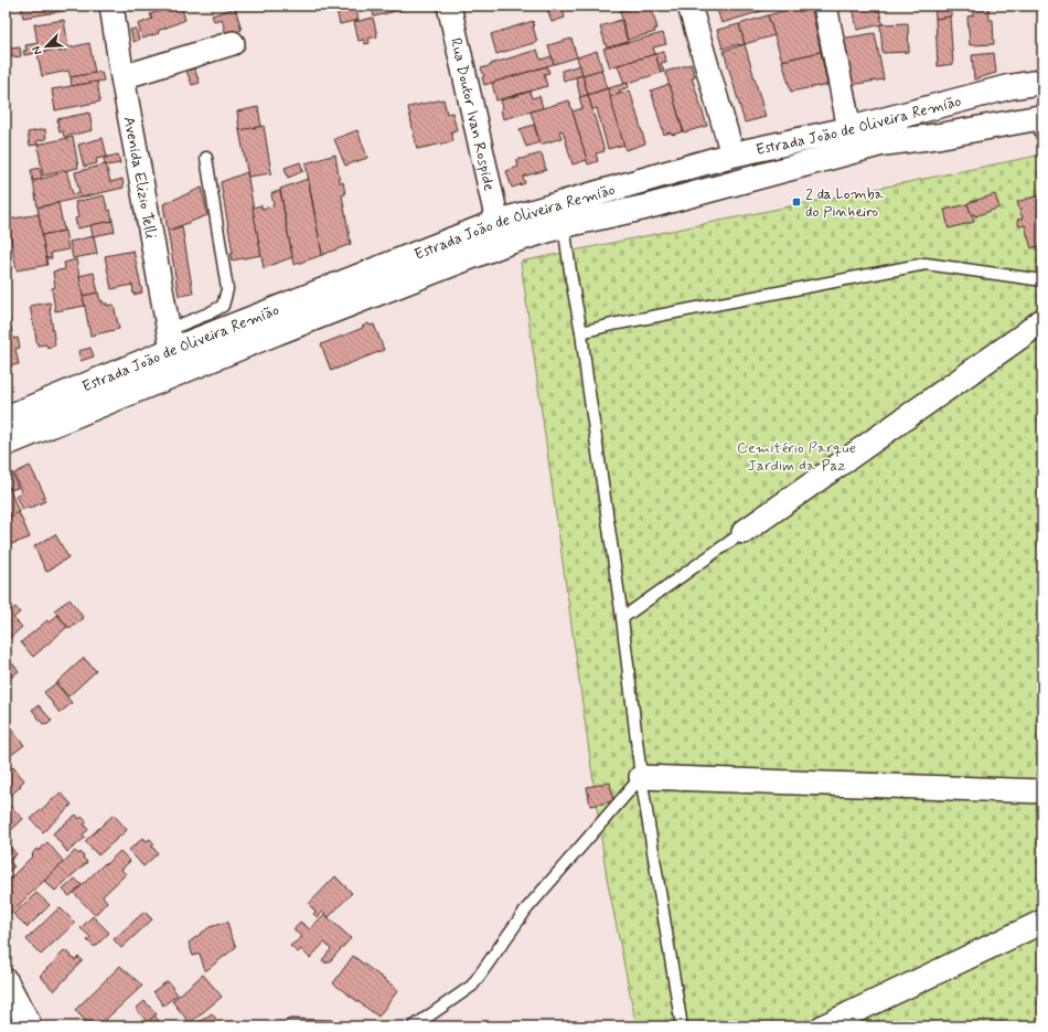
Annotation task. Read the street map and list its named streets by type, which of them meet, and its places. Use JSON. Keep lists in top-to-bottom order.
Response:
{
  "streets": {
    "main road": ["Estrada João de Oliveira Remião"],
    "street": ["Rua Doutor Ivan Rospide", "Avenida Elizio Telli"]
  },
  "crossings": [
    ["Rua Doutor Ivan Rospide", "Estrada João de Oliveira Remião"],
    ["Estrada João de Oliveira Remião", "Avenida Elizio Telli"]
  ],
  "parks": ["Cemitério Parque Jardim da Paz"],
  "places": {
    "transit": ["2 da Lomba do Pinheiro"]
  },
  "north": "bottom left"
}
